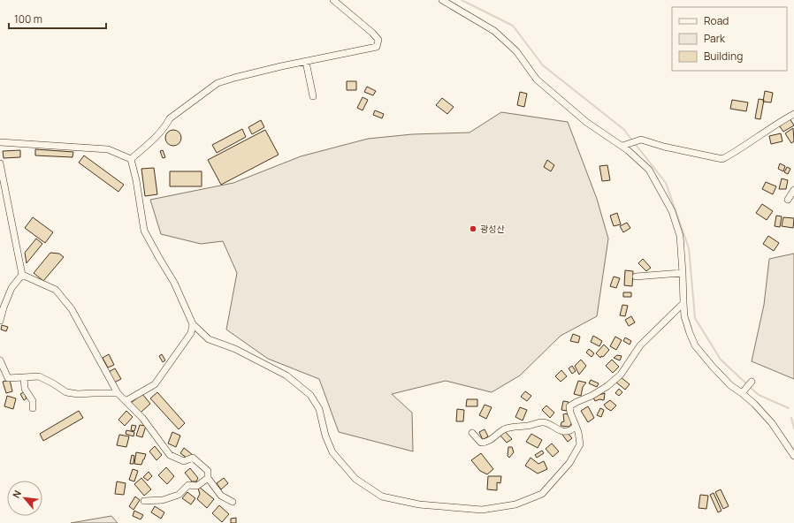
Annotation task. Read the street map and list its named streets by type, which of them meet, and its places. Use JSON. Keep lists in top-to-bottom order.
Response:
{
  "places": ["광성산"],
  "legend": ["Road", "Park", "Building"],
  "scale_bar": "100 m",
  "north": "top left"
}
